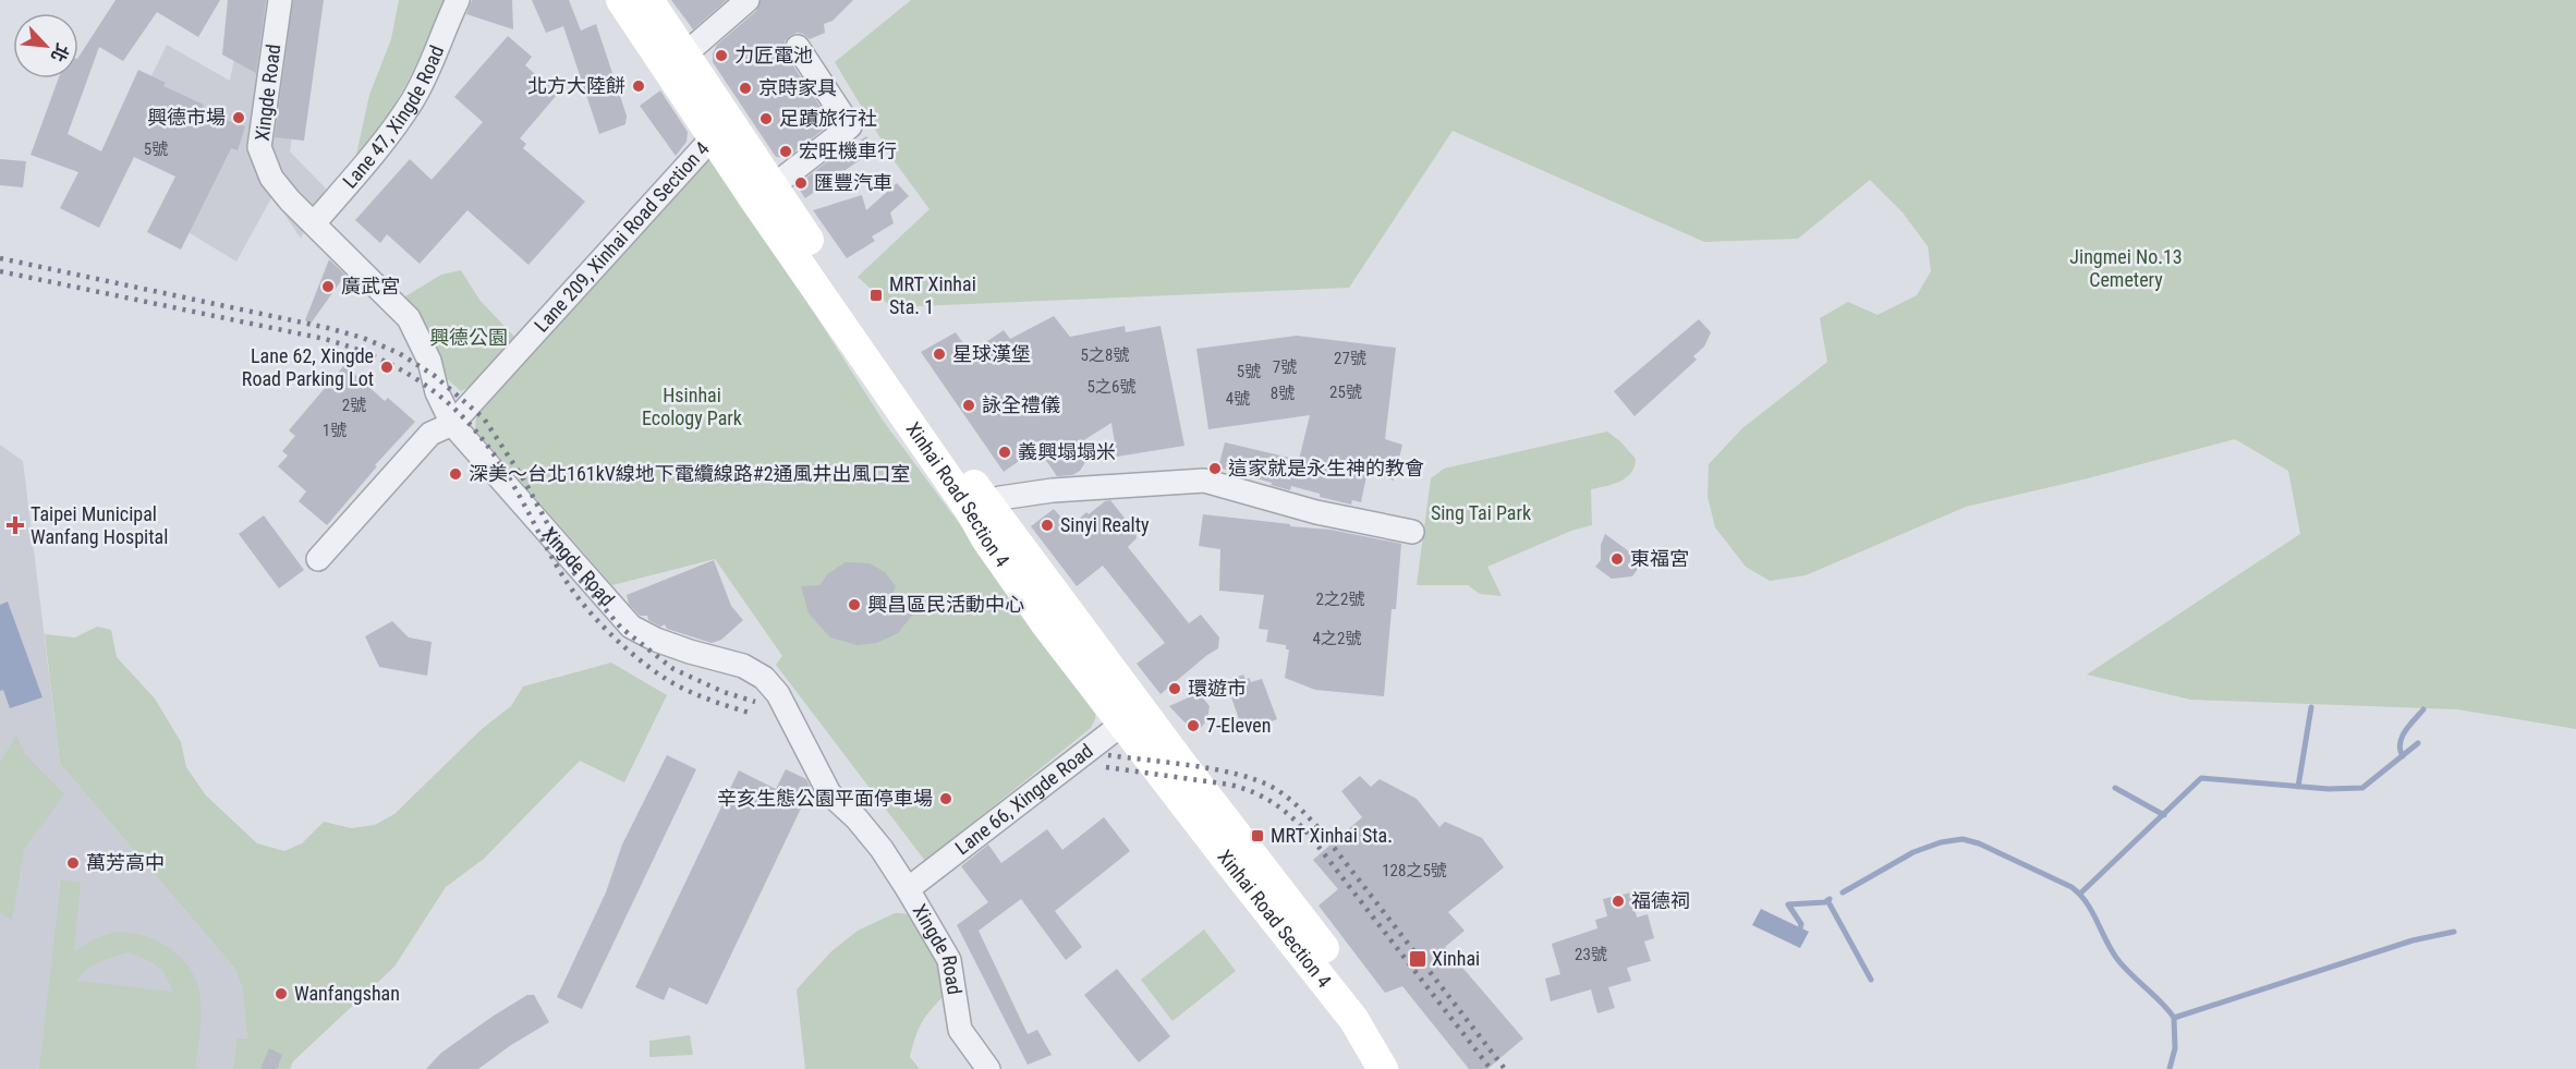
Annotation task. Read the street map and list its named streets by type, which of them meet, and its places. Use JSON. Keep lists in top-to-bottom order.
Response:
{
  "streets": {
    "main road": ["Xinhai Road Section 4"],
    "street": [
      "Xingde Road",
      "Lane 47, Xingde Road",
      "Lane 209, Xinhai Road Section 4",
      "Lane 66, Xingde Road"
    ]
  },
  "crossings": [
    ["Xingde Road", "Lane 47, Xingde Road"],
    ["Xingde Road", "Lane 209, Xinhai Road Section 4"],
    ["Xingde Road", "Lane 66, Xingde Road"],
    ["Lane 209, Xinhai Road Section 4", "Xinhai Road Section 4"],
    ["Xinhai Road Section 4", "Lane 66, Xingde Road"]
  ],
  "parks": [
    "Jingmei No.13 Cemetery",
    "興德公園",
    "Hsinhai Ecology Park",
    "Sing Tai Park"
  ],
  "places": {
    "other": [
      "力匠電池",
      "北方大陸餅",
      "京時家具",
      "興德市場",
      "足蹟旅行社",
      "宏旺機車行",
      "匯豐汽車",
      "廣武宮",
      "星球漢堡",
      "Lane 62, Xingde Road Parking Lot",
      "詠全禮儀",
      "義興塌塌米",
      "這家就是永生神的教會",
      "深美～台北161kV線地下電纜線路#2通風井出風口室",
      "Sinyi Realty",
      "東福宮",
      "興昌區民活動中心",
      "環遊市",
      "7-Eleven",
      "辛亥生態公園平面停車場",
      "萬芳高中",
      "福德祠",
      "Wanfangshan"
    ],
    "transit": ["MRT Xinhai Sta. 1", "MRT Xinhai Sta.", "Xinhai"],
    "health": ["Taipei Municipal Wanfang Hospital"]
  },
  "house_numbers": [
    "5號",
    "5之8號",
    "27號",
    "7號",
    "5號",
    "5之6號",
    "25號",
    "8號",
    "4號",
    "2號",
    "1號",
    "2之2號",
    "4之2號",
    "128之5號",
    "23號"
  ],
  "north": "bottom right"
}
